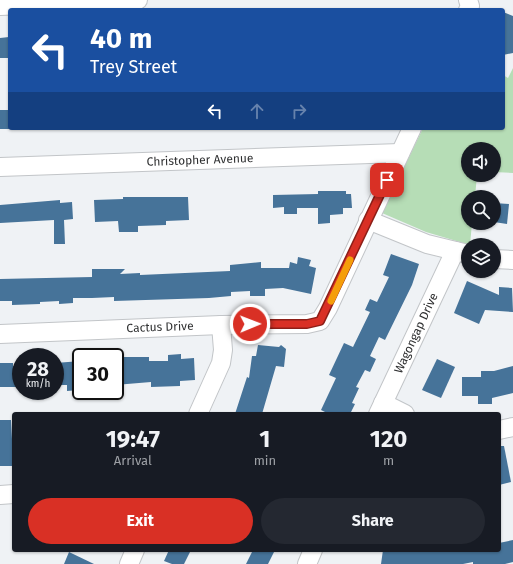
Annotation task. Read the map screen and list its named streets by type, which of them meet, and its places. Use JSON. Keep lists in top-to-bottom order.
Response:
{
  "streets": {
    "street": ["Christopher Avenue", "Cactus Drive", "Wagongap Drive"]
  },
  "page": {
    "turn": ["40 m", "Trey Street"],
    "speed": "28 km/h",
    "limit": "30",
    "eta": [
      "19:47",
      "Arrival",
      "1",
      "min",
      "120",
      "m"
    ],
    "buttons": ["Exit", "Share"]
  }
}
